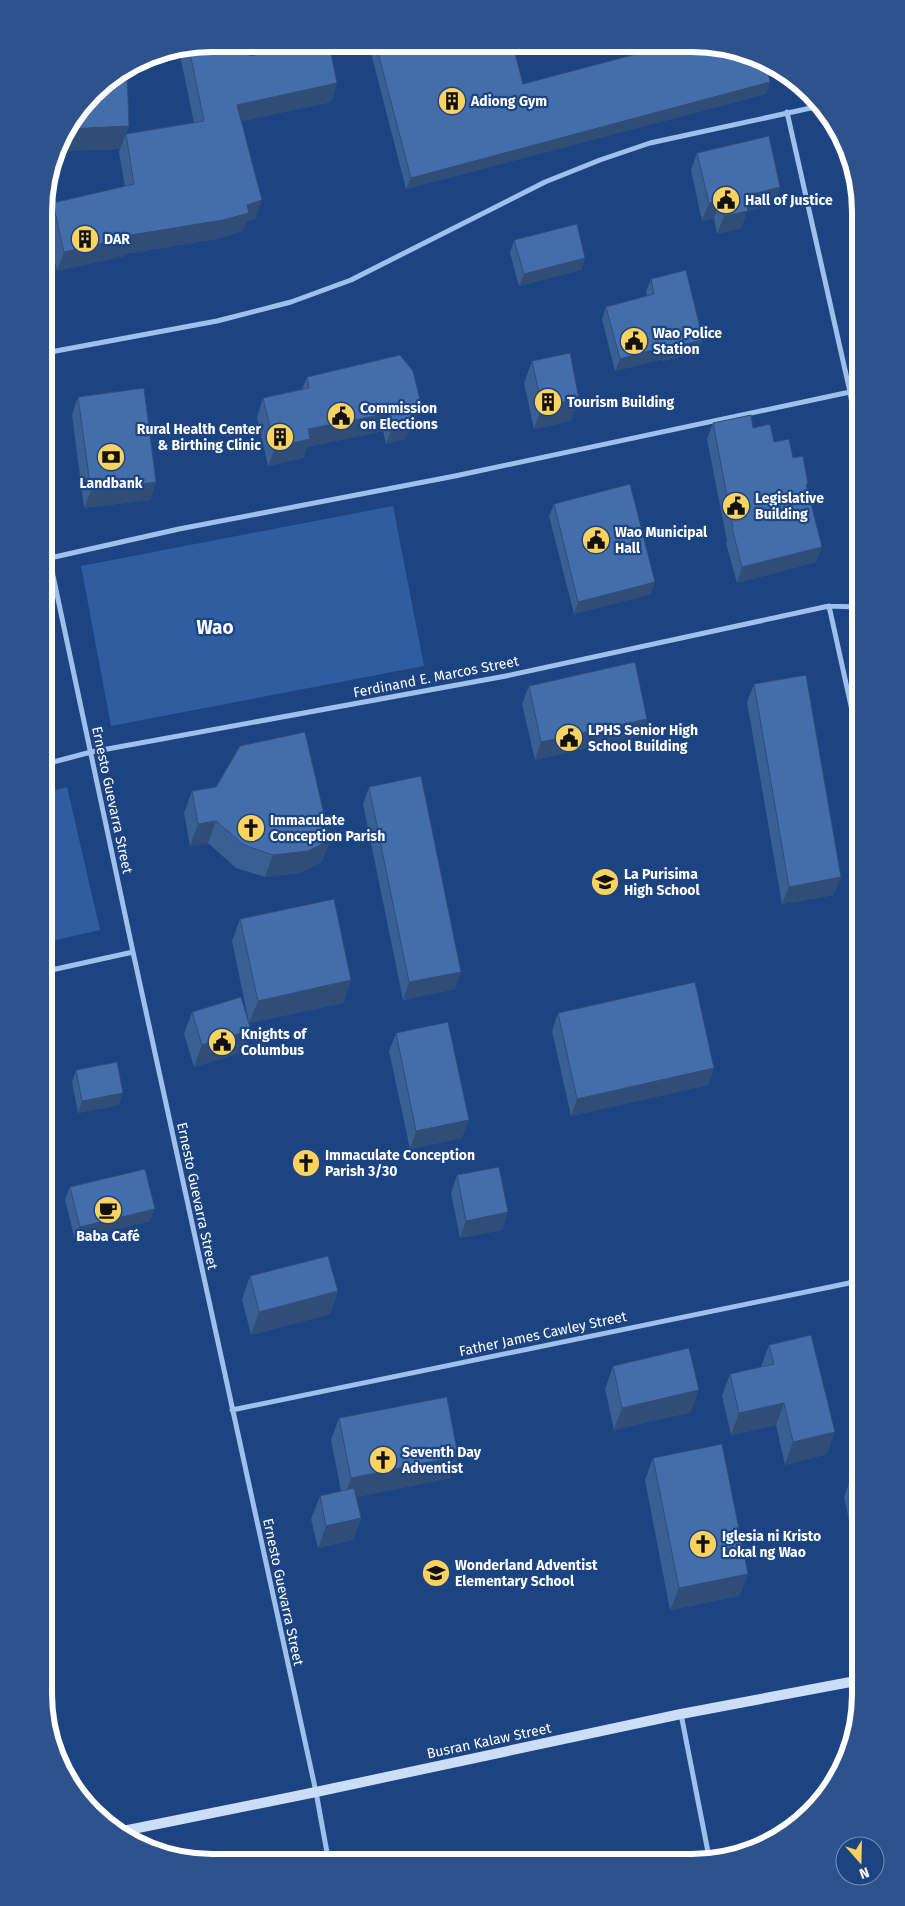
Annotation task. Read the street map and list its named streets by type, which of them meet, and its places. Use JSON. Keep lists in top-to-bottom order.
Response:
{
  "streets": {
    "street": [
      "Ferdinand E. Marcos Street",
      "Ernesto Guevarra Street",
      "Father James Cawley Street",
      "Busran Kalaw Street"
    ]
  },
  "crossings": [
    ["Ferdinand E. Marcos Street", "Ernesto Guevarra Street"],
    ["Ernesto Guevarra Street", "Father James Cawley Street"],
    ["Ernesto Guevarra Street", "Busran Kalaw Street"]
  ],
  "districts": ["Wao"],
  "places": {
    "building": [
      "Adiong Gym",
      "DAR",
      "Tourism Building",
      "Rural Health Center & Birthing Clinic"
    ],
    "public building": [
      "Hall of Justice",
      "Wao Police Station",
      "Commission on Elections",
      "Legislative Building",
      "Wao Municipal Hall",
      "LPHS Senior High School Building",
      "Knights of Columbus"
    ],
    "bank": ["Landbank"],
    "church": [
      "Immaculate Conception Parish",
      "Immaculate Conception Parish 3/30",
      "Seventh Day Adventist",
      "Iglesia ni Kristo Lokal ng Wao"
    ],
    "school or university": ["La Purisima High School", "Wonderland Adventist Elementary School"],
    "cafe": ["Baba Café"]
  },
  "north": "bottom"
}
